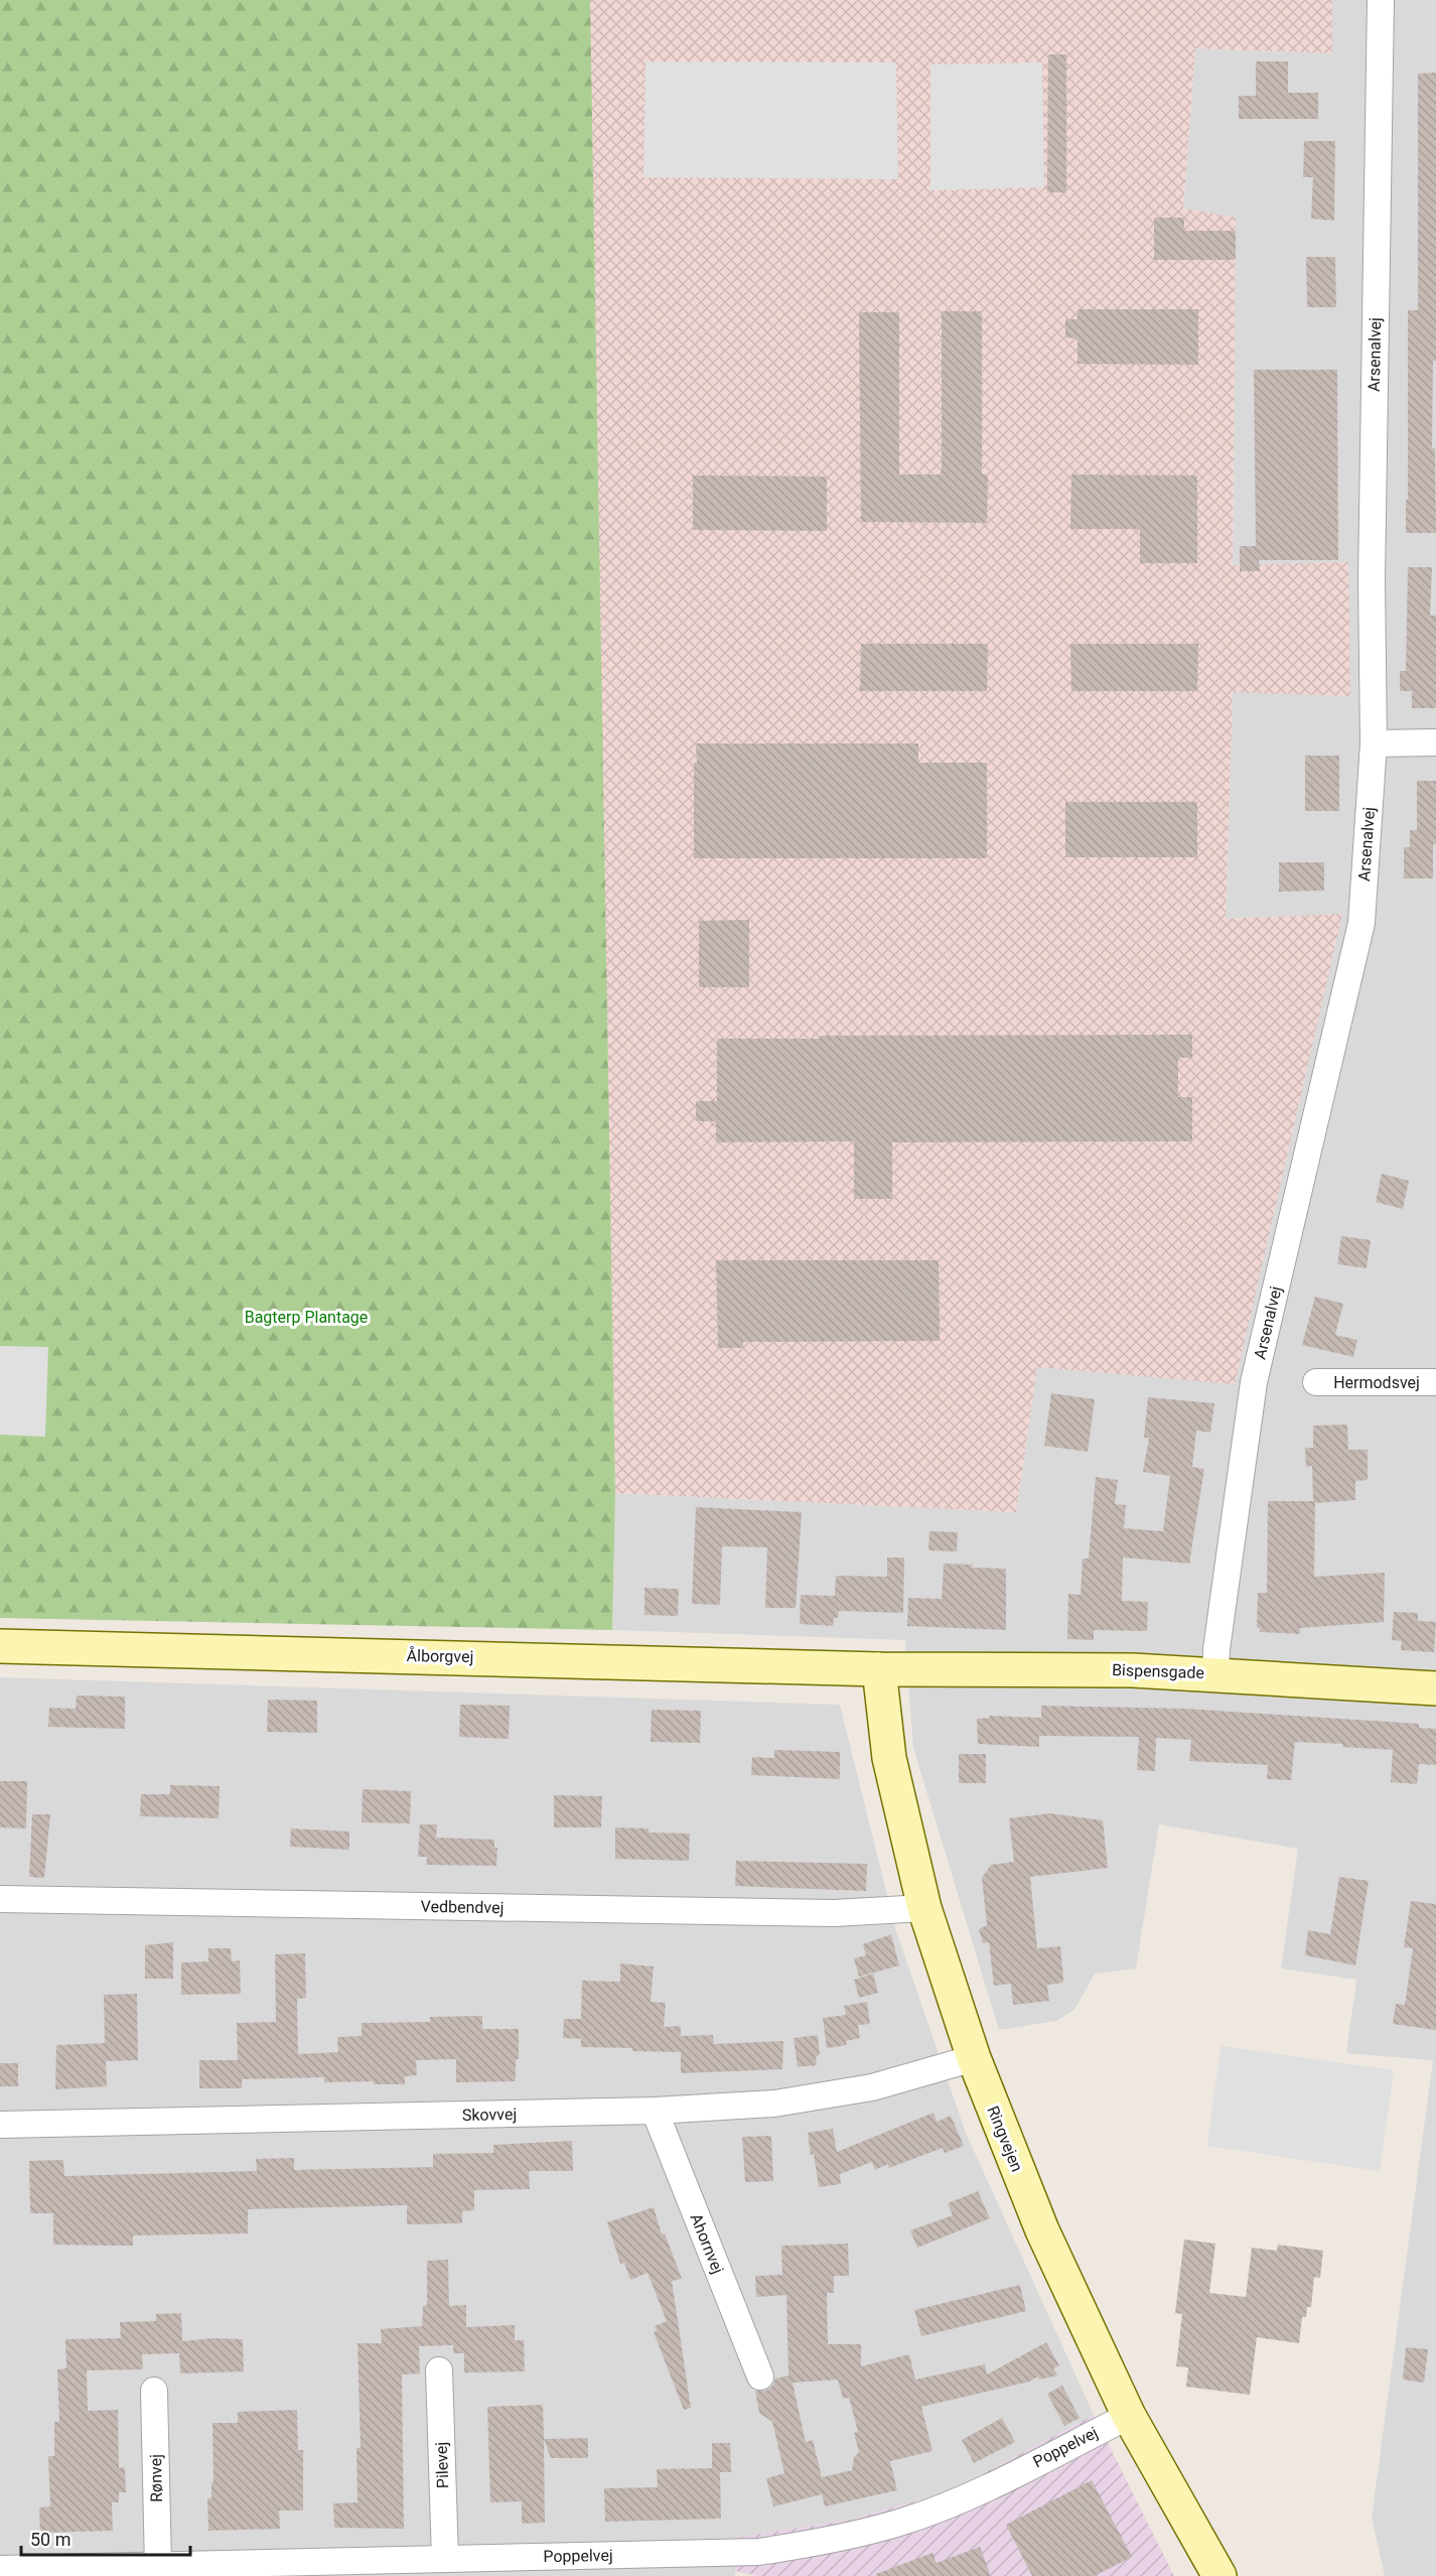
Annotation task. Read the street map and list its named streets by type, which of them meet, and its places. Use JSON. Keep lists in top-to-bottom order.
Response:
{
  "streets": {
    "main road": ["Ålborgvej", "Bispensgade", "Ringvejen"],
    "street": [
      "Arsenalvej",
      "Hermodsvej",
      "Vedbendvej",
      "Skovvej",
      "Ahornvej",
      "Poppelvej",
      "Pilevej",
      "Rønvej"
    ]
  },
  "crossings": [
    ["Arsenalvej", "Bispensgade"],
    ["Ålborgvej", "Bispensgade"],
    ["Ålborgvej", "Ringvejen"],
    ["Bispensgade", "Ringvejen"],
    ["Vedbendvej", "Ringvejen"],
    ["Skovvej", "Ringvejen"],
    ["Skovvej", "Ahornvej"],
    ["Ringvejen", "Poppelvej"],
    ["Poppelvej", "Pilevej"],
    ["Poppelvej", "Rønvej"]
  ],
  "parks": ["Bagterp Plantage"],
  "scale_bar": "50 m"
}
